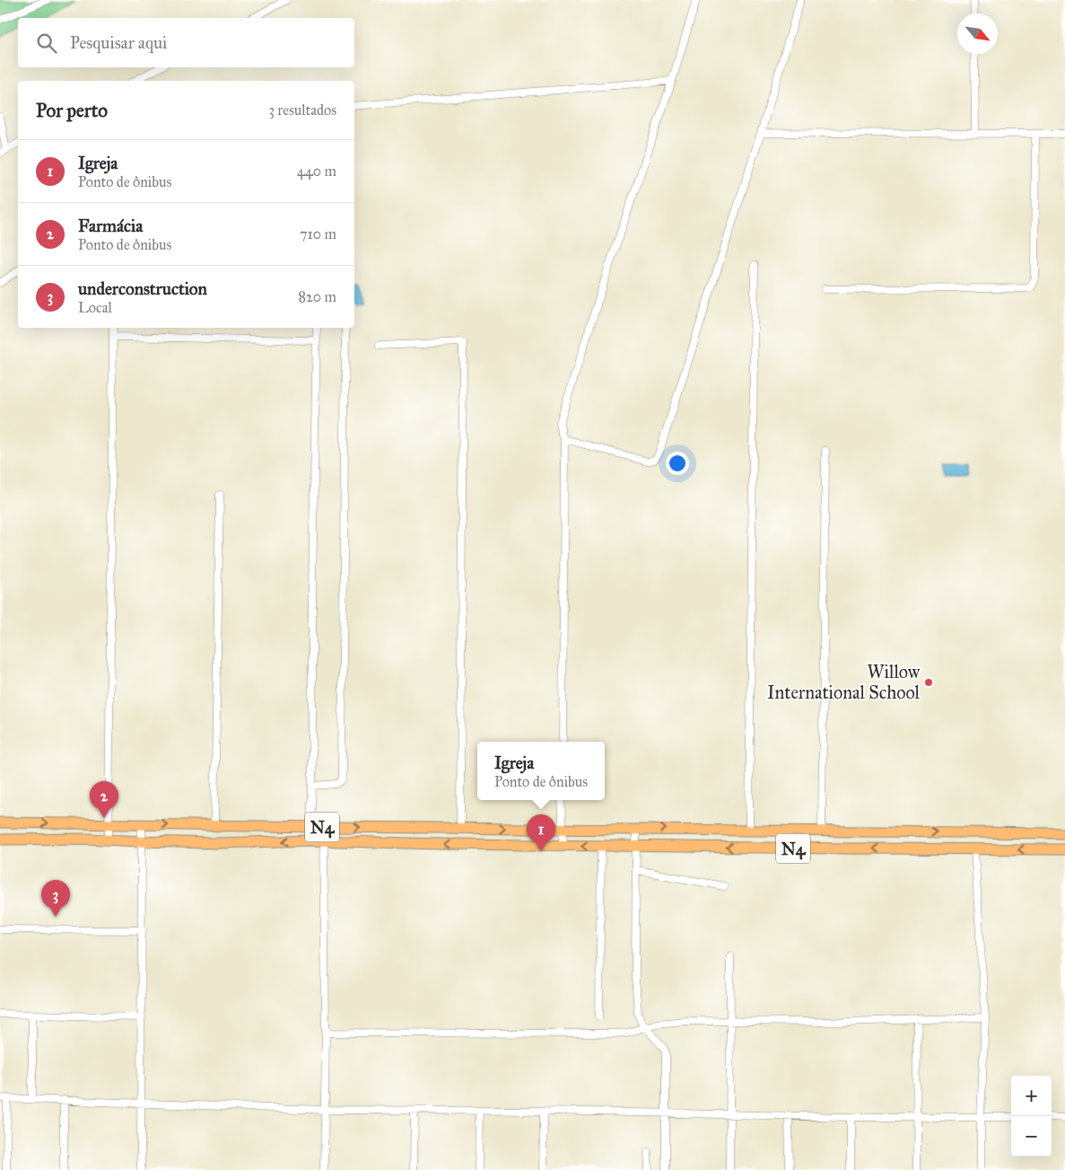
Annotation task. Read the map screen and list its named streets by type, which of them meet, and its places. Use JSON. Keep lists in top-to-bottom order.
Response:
{
  "streets": {
    "highway": ["N4"]
  },
  "places": ["Willow International School"],
  "north": "bottom right",
  "page": {
    "search": "Pesquisar aqui",
    "heading": ["Por perto", "3 resultados"],
    "list": [
      {
        "mark": "1",
        "name": "Igreja",
        "note": "Ponto de ônibus",
        "value": "440 m"
      },
      {
        "mark": "2",
        "name": "Farmácia",
        "note": "Ponto de ônibus",
        "value": "710 m"
      },
      {
        "mark": "3",
        "name": "underconstruction",
        "note": "Local",
        "value": "820 m"
      }
    ],
    "popup": ["Igreja", "Ponto de ônibus"],
    "pins": ["2", "1", "3"],
    "map_buttons": ["+", "−"]
  }
}
